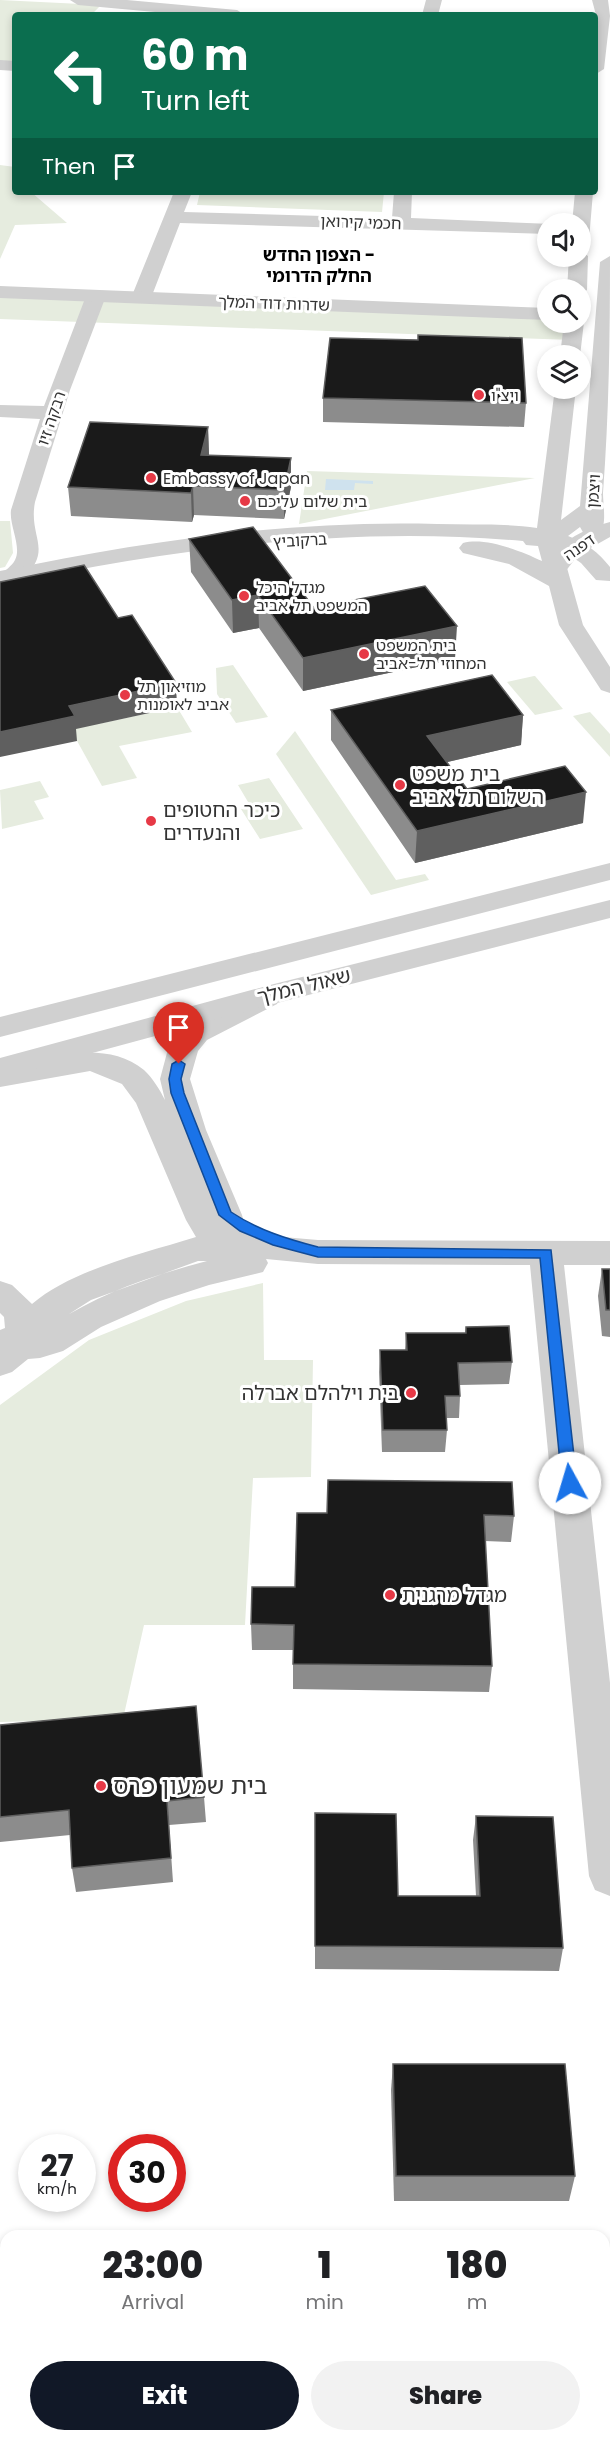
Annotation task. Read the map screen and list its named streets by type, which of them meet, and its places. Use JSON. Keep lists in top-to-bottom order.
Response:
{
  "streets": {
    "street": [
      "חכמי קירואן",
      "שדרות דוד המלך",
      "רבקה זיו",
      "ויצמן",
      "ברקוביץ",
      "דפנה",
      "שאול המלך"
    ]
  },
  "crossings": [
    ["שדרות דוד המלך", "רבקה זיו"],
    ["רבקה זיו", "ברקוביץ"],
    ["ויצמן", "ברקוביץ"],
    ["ויצמן", "דפנה"]
  ],
  "districts": ["הצפון החדש - החלק הדרומי"],
  "places": [
    "ויצ\"ו",
    "Embassy of Japan",
    "בית שלום עליכם",
    "מגדל היכל המשפט תל אביב",
    "בית המשפט המחוזי תל-אביב",
    "מוזיאון תל אביב לאומנות",
    "בית משפט השלום תל אביב",
    "כיכר החטופים והנעדרים",
    "בית וילהלם אברלה",
    "מגדל מרגנית",
    "בית שמעון פרס"
  ],
  "page": {
    "turn": ["60 m", "Turn left"],
    "then": "Then",
    "speed": "27 km/h",
    "limit": "30",
    "eta": [
      "23:00",
      "Arrival",
      "1",
      "min",
      "180",
      "m"
    ],
    "buttons": ["Exit", "Share"]
  }
}
